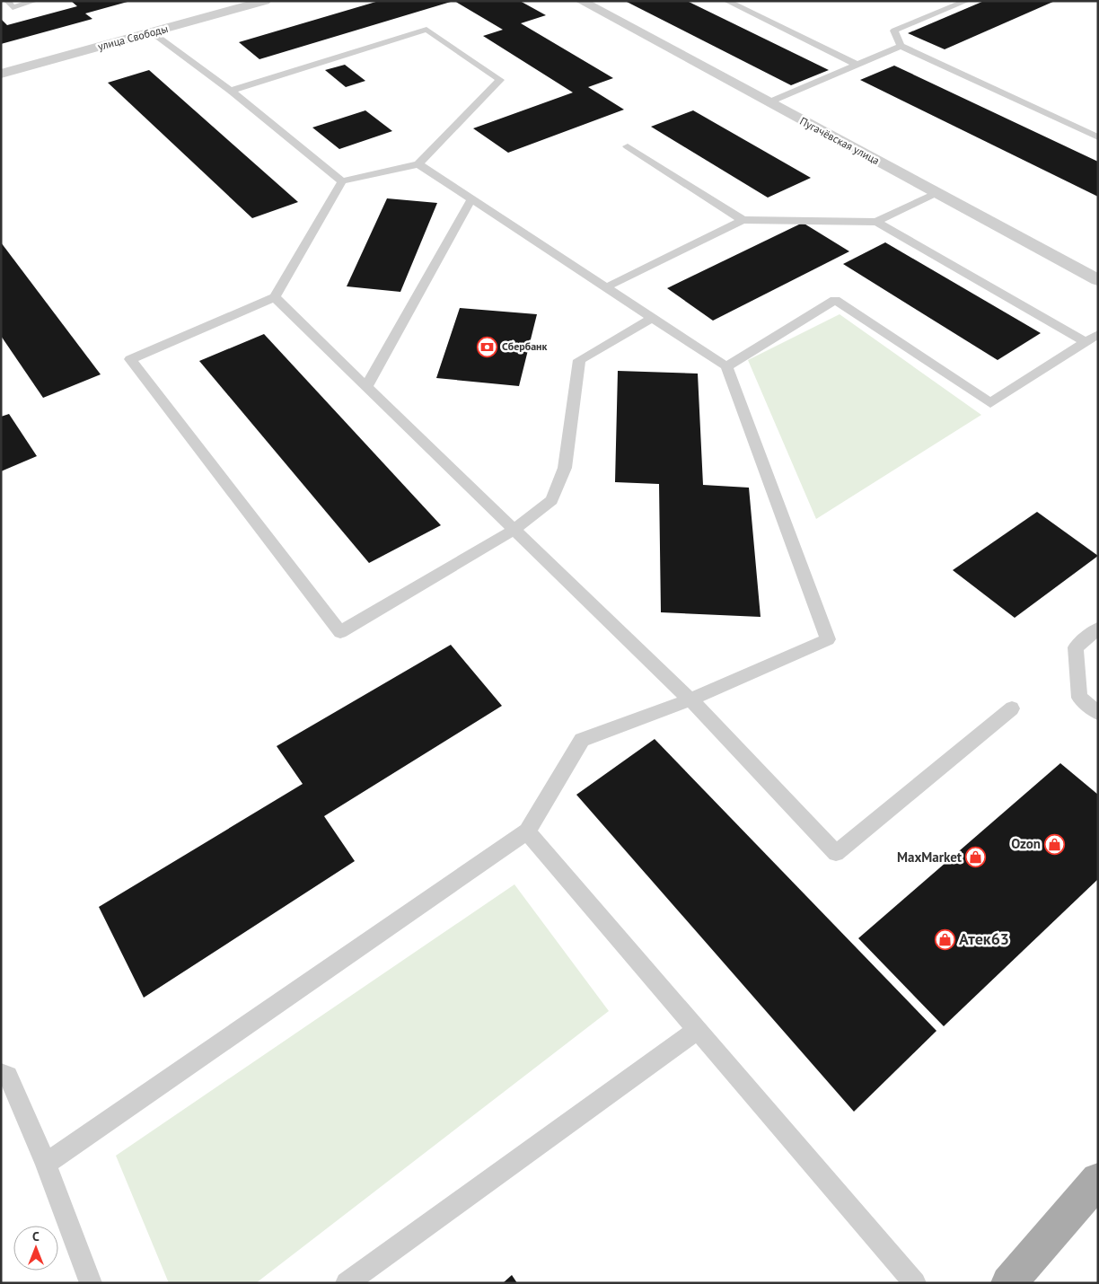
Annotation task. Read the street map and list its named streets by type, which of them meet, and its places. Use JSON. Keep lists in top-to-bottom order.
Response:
{
  "streets": {
    "street": ["улица Свободы", "Пугачёвская улица"]
  },
  "places": {
    "bank": ["Сбербанк"],
    "shop": ["Ozon", "MaxMarket", "Атек63"]
  },
  "north": "top"
}
